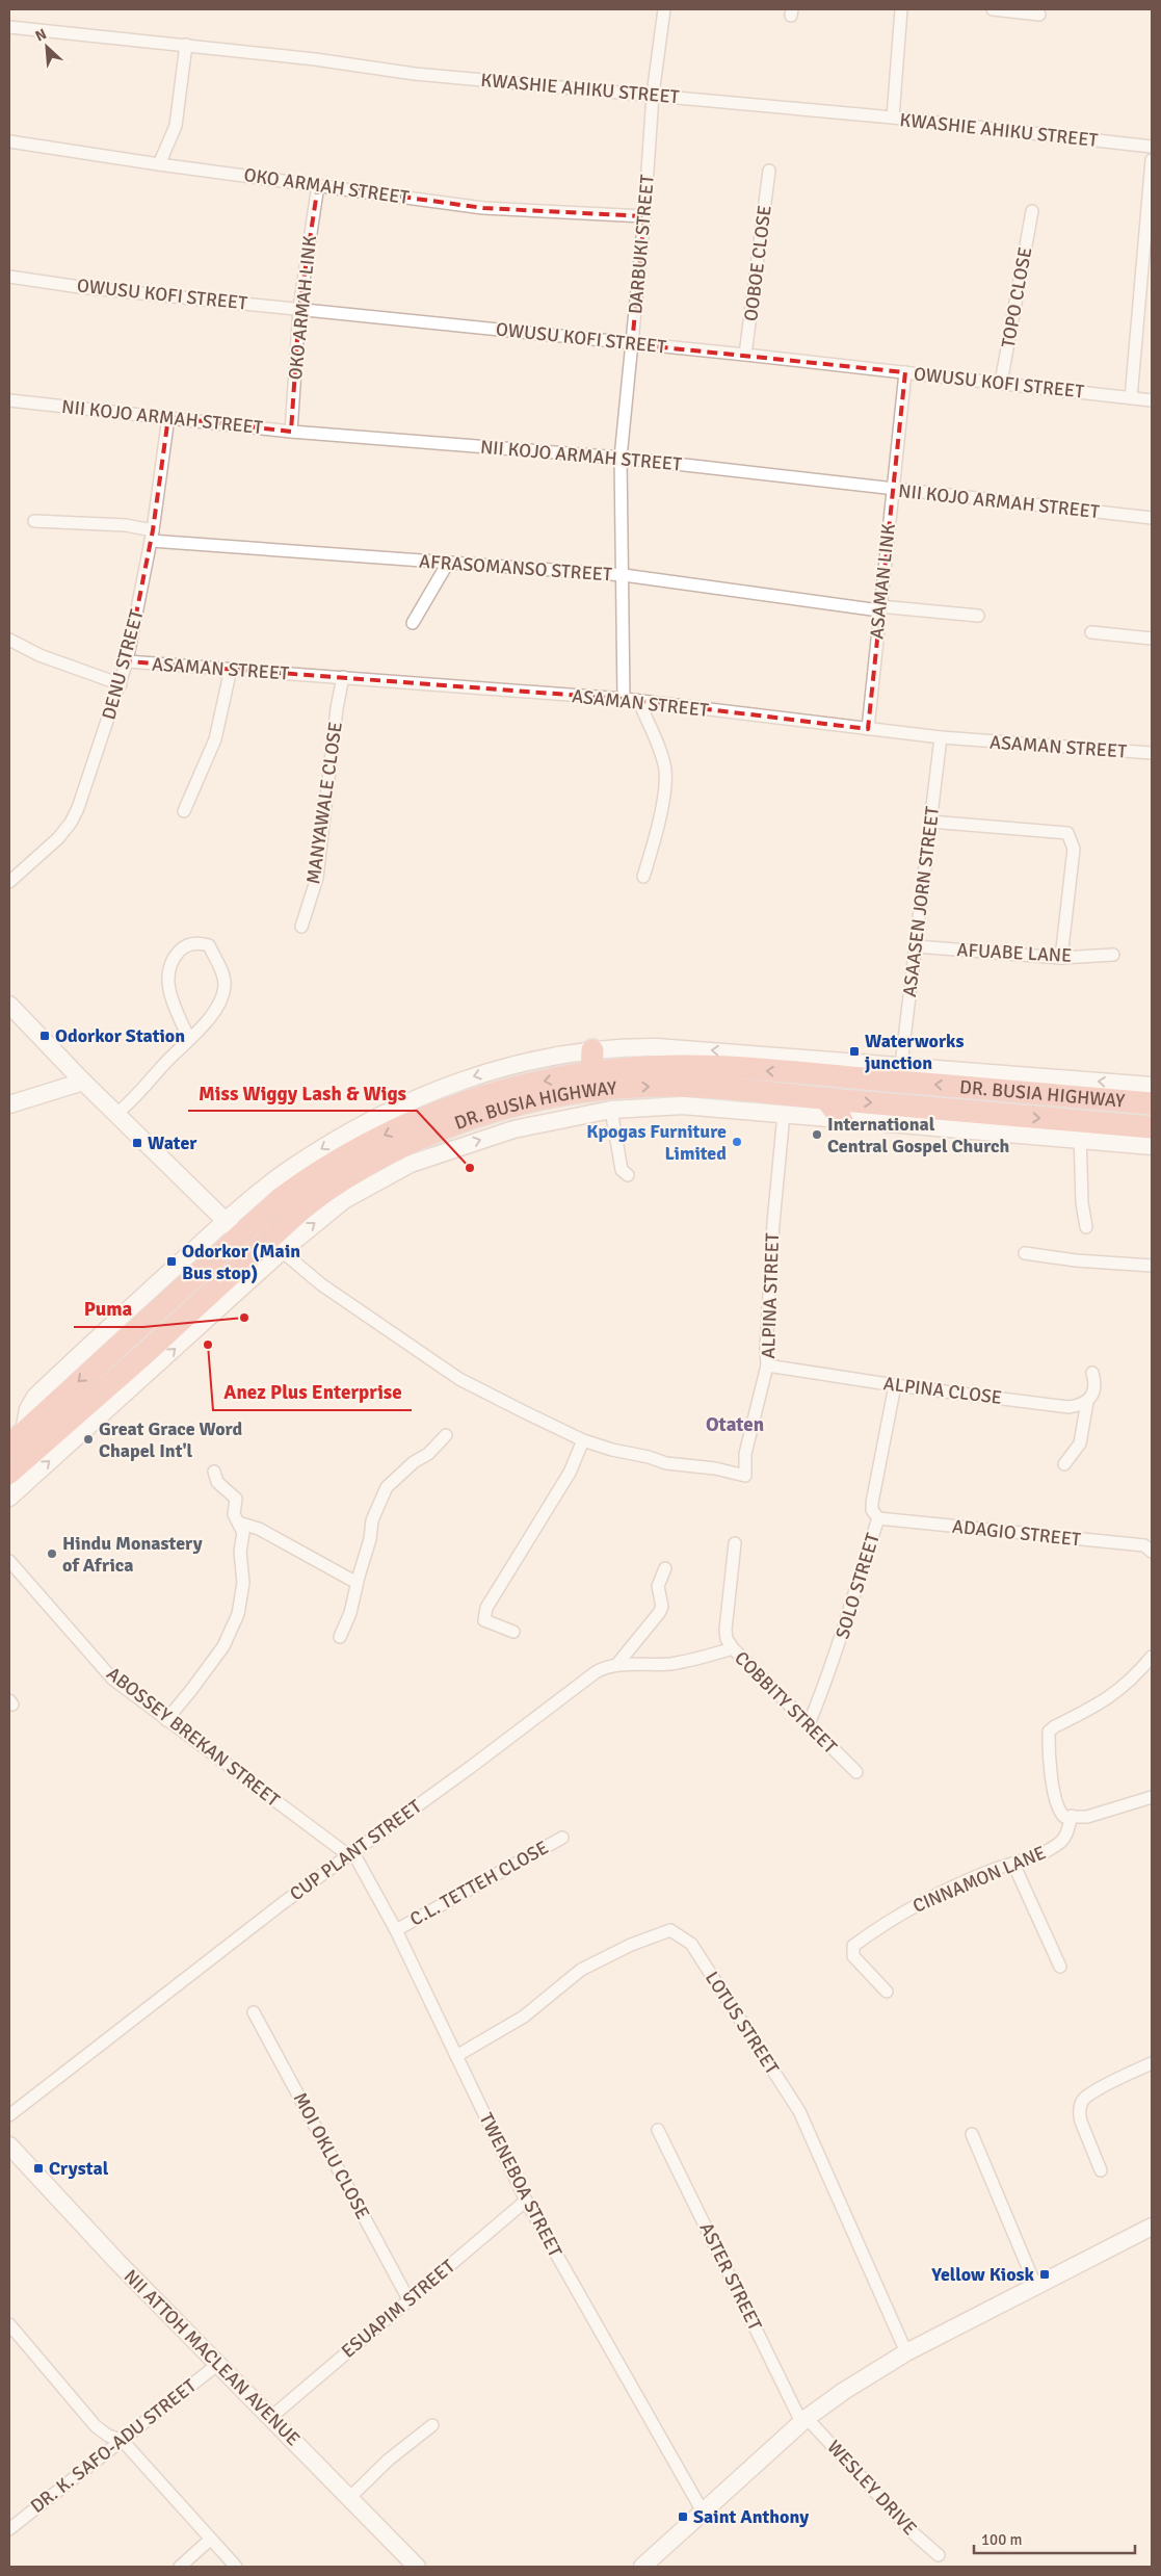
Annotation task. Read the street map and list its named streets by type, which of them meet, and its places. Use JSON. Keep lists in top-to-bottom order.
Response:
{
  "streets": {
    "highway": ["DR. BUSIA HIGHWAY"],
    "street": [
      "KWASHIE AHIKU STREET",
      "OKO ARMAH STREET",
      "DARBUKI STREET",
      "OOBOE CLOSE",
      "OWUSU KOFI STREET",
      "TOPO CLOSE",
      "OKO ARMAH LINK",
      "NII KOJO ARMAH STREET",
      "AFRASOMANSO STREET",
      "ASAMAN LINK",
      "DENU STREET",
      "ASAMAN STREET",
      "MANYAWALE CLOSE",
      "ASAASEN JORN STREET",
      "AFUABE LANE",
      "ALPINA STREET",
      "ALPINA CLOSE",
      "ADAGIO STREET",
      "SOLO STREET",
      "COBBITY STREET",
      "ABOSSEY BREKAN STREET",
      "CUP PLANT STREET",
      "CINNAMON LANE",
      "C.L. TETTEH CLOSE",
      "LOTUS STREET",
      "MOI OKLU CLOSE",
      "TWENEBOA STREET",
      "ASTER STREET",
      "ESUAPIM STREET",
      "NII ATTOH MACLEAN AVENUE",
      "DR. K. SAFO-ADU STREET",
      "WESLEY DRIVE"
    ]
  },
  "crossings": [
    ["KWASHIE AHIKU STREET", "DARBUKI STREET"],
    ["OKO ARMAH STREET", "DARBUKI STREET"],
    ["OKO ARMAH STREET", "OKO ARMAH LINK"],
    ["DARBUKI STREET", "OWUSU KOFI STREET"],
    ["DARBUKI STREET", "NII KOJO ARMAH STREET"],
    ["DARBUKI STREET", "AFRASOMANSO STREET"],
    ["DARBUKI STREET", "ASAMAN STREET"],
    ["OOBOE CLOSE", "OWUSU KOFI STREET"],
    ["OWUSU KOFI STREET", "TOPO CLOSE"],
    ["OWUSU KOFI STREET", "OKO ARMAH LINK"],
    ["OWUSU KOFI STREET", "ASAMAN LINK"],
    ["OKO ARMAH LINK", "NII KOJO ARMAH STREET"],
    ["NII KOJO ARMAH STREET", "ASAMAN LINK"],
    ["NII KOJO ARMAH STREET", "DENU STREET"],
    ["AFRASOMANSO STREET", "ASAMAN LINK"],
    ["AFRASOMANSO STREET", "DENU STREET"],
    ["ASAMAN LINK", "ASAMAN STREET"],
    ["DENU STREET", "ASAMAN STREET"],
    ["ASAMAN STREET", "MANYAWALE CLOSE"],
    ["ASAMAN STREET", "ASAASEN JORN STREET"],
    ["ASAASEN JORN STREET", "AFUABE LANE"],
    ["ASAASEN JORN STREET", "DR. BUSIA HIGHWAY"],
    ["DR. BUSIA HIGHWAY", "ALPINA STREET"],
    ["ALPINA STREET", "ALPINA CLOSE"],
    ["ALPINA CLOSE", "SOLO STREET"],
    ["ADAGIO STREET", "SOLO STREET"],
    ["SOLO STREET", "COBBITY STREET"],
    ["COBBITY STREET", "CUP PLANT STREET"],
    ["ABOSSEY BREKAN STREET", "CUP PLANT STREET"],
    ["ABOSSEY BREKAN STREET", "TWENEBOA STREET"],
    ["CUP PLANT STREET", "TWENEBOA STREET"],
    ["C.L. TETTEH CLOSE", "TWENEBOA STREET"],
    ["LOTUS STREET", "TWENEBOA STREET"],
    ["MOI OKLU CLOSE", "ESUAPIM STREET"],
    ["TWENEBOA STREET", "ESUAPIM STREET"],
    ["ASTER STREET", "WESLEY DRIVE"],
    ["ESUAPIM STREET", "NII ATTOH MACLEAN AVENUE"],
    ["NII ATTOH MACLEAN AVENUE", "DR. K. SAFO-ADU STREET"]
  ],
  "districts": ["Otaten"],
  "places": {
    "transit": [
      "Odorkor Station",
      "Waterworks junction",
      "Water",
      "Odorkor (Main Bus stop)",
      "Crystal",
      "Yellow Kiosk",
      "Saint Anthony"
    ],
    "other": [
      "International Central Gospel Church",
      "Kpogas Furniture Limited",
      "Miss Wiggy Lash & Wigs",
      "Puma",
      "Anez Plus Enterprise",
      "Great Grace Word Chapel Int'l",
      "Hindu Monastery of Africa"
    ]
  },
  "scale_bar": "100 m",
  "north": "top left"
}
